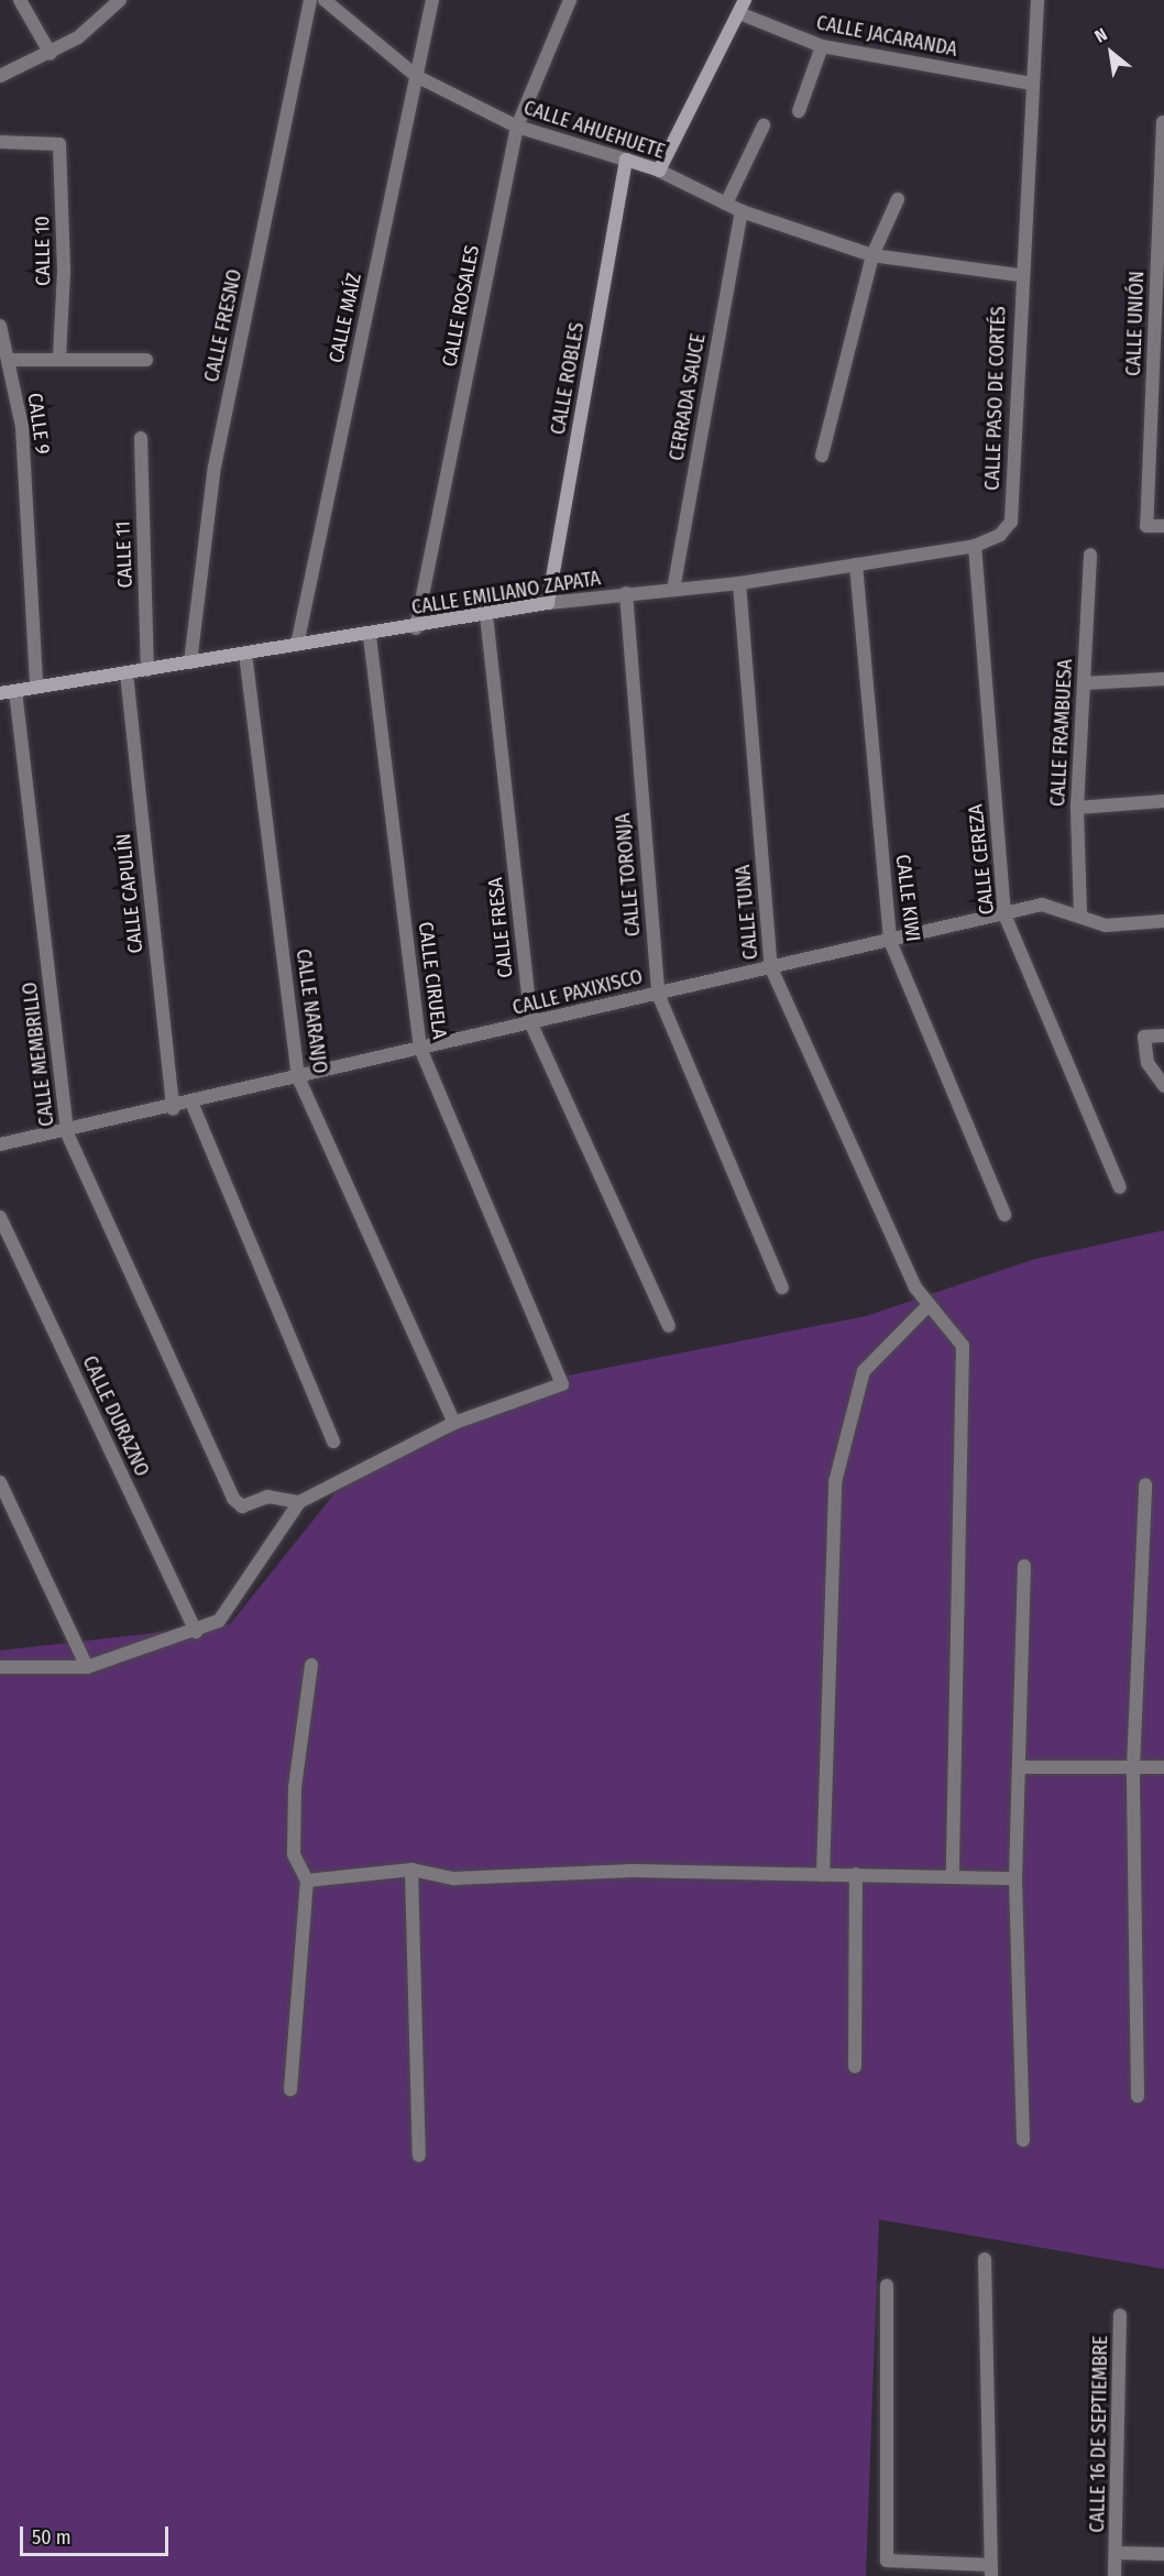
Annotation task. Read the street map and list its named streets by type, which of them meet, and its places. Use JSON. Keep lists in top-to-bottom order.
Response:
{
  "streets": {
    "main road": ["CALLE AHUEHUETE", "CALLE ROBLES", "CALLE EMILIANO ZAPATA"],
    "street": [
      "CALLE JACARANDA",
      "CALLE 10",
      "CALLE ROSALES",
      "CALLE MAÍZ",
      "CALLE UNIÓN",
      "CALLE FRESNO",
      "CERRADA SAUCE",
      "CALLE PASO DE CORTÉS",
      "CALLE 9",
      "CALLE 11",
      "CALLE FRAMBUESA",
      "CALLE CEREZA",
      "CALLE TORONJA",
      "CALLE CAPULÍN",
      "CALLE KIWI",
      "CALLE TUNA",
      "CALLE FRESA",
      "CALLE CIRUELA",
      "CALLE PAXIXISCO",
      "CALLE NARANJO",
      "CALLE MEMBRILLO",
      "CALLE DURAZNO",
      "CALLE 16 DE SEPTIEMBRE"
    ]
  },
  "crossings": [
    ["CALLE JACARANDA", "CALLE PASO DE CORTÉS"],
    ["CALLE AHUEHUETE", "CALLE ROSALES"],
    ["CALLE AHUEHUETE", "CALLE MAÍZ"],
    ["CALLE AHUEHUETE", "CALLE ROBLES"],
    ["CALLE AHUEHUETE", "CERRADA SAUCE"],
    ["CALLE AHUEHUETE", "CALLE PASO DE CORTÉS"],
    ["CALLE ROSALES", "CALLE EMILIANO ZAPATA"],
    ["CALLE MAÍZ", "CALLE EMILIANO ZAPATA"],
    ["CALLE FRESNO", "CALLE EMILIANO ZAPATA"],
    ["CALLE ROBLES", "CALLE EMILIANO ZAPATA"],
    ["CERRADA SAUCE", "CALLE EMILIANO ZAPATA"],
    ["CALLE PASO DE CORTÉS", "CALLE EMILIANO ZAPATA"],
    ["CALLE 9", "CALLE EMILIANO ZAPATA"],
    ["CALLE 11", "CALLE EMILIANO ZAPATA"],
    ["CALLE EMILIANO ZAPATA", "CALLE CEREZA"],
    ["CALLE EMILIANO ZAPATA", "CALLE TORONJA"],
    ["CALLE EMILIANO ZAPATA", "CALLE CAPULÍN"],
    ["CALLE EMILIANO ZAPATA", "CALLE KIWI"],
    ["CALLE EMILIANO ZAPATA", "CALLE TUNA"],
    ["CALLE EMILIANO ZAPATA", "CALLE FRESA"],
    ["CALLE EMILIANO ZAPATA", "CALLE CIRUELA"],
    ["CALLE EMILIANO ZAPATA", "CALLE NARANJO"],
    ["CALLE EMILIANO ZAPATA", "CALLE MEMBRILLO"],
    ["CALLE FRAMBUESA", "CALLE PAXIXISCO"],
    ["CALLE CEREZA", "CALLE PAXIXISCO"],
    ["CALLE TORONJA", "CALLE PAXIXISCO"],
    ["CALLE CAPULÍN", "CALLE PAXIXISCO"],
    ["CALLE KIWI", "CALLE PAXIXISCO"],
    ["CALLE TUNA", "CALLE PAXIXISCO"],
    ["CALLE FRESA", "CALLE PAXIXISCO"],
    ["CALLE CIRUELA", "CALLE PAXIXISCO"],
    ["CALLE CIRUELA", "CALLE NARANJO"],
    ["CALLE PAXIXISCO", "CALLE NARANJO"],
    ["CALLE PAXIXISCO", "CALLE MEMBRILLO"]
  ],
  "scale_bar": "50 m",
  "north": "top left"
}
